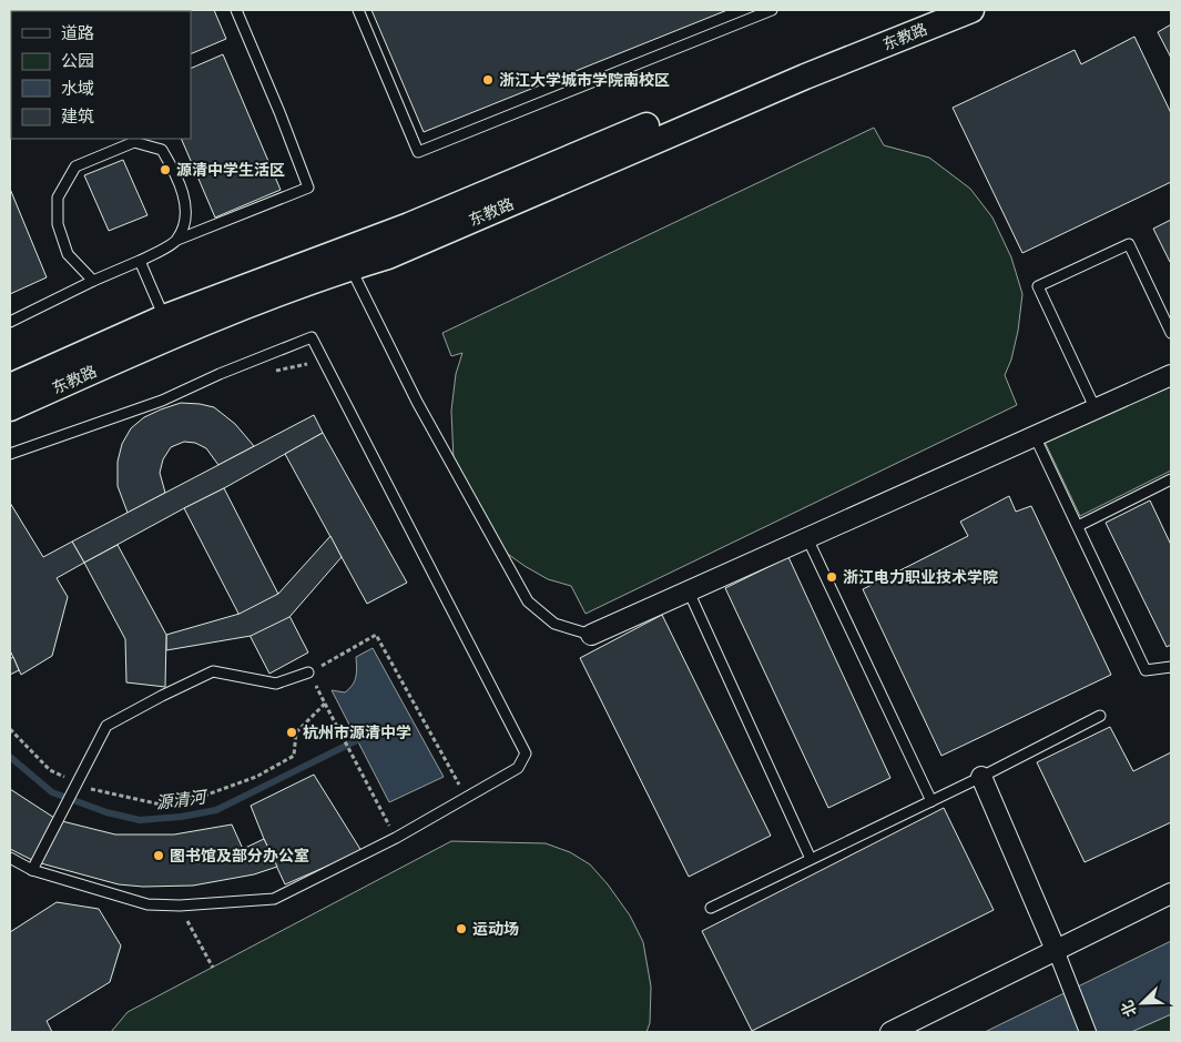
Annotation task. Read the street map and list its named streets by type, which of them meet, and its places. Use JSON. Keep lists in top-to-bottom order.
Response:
{
  "streets": {
    "street": ["东教路"]
  },
  "water": ["源清河"],
  "places": [
    "浙江大学城市学院南校区",
    "源清中学生活区",
    "浙江电力职业技术学院",
    "杭州市源清中学",
    "图书馆及部分办公室",
    "运动场"
  ],
  "legend": [
    "道路",
    "公园",
    "水域",
    "建筑"
  ],
  "north": "bottom left"
}
